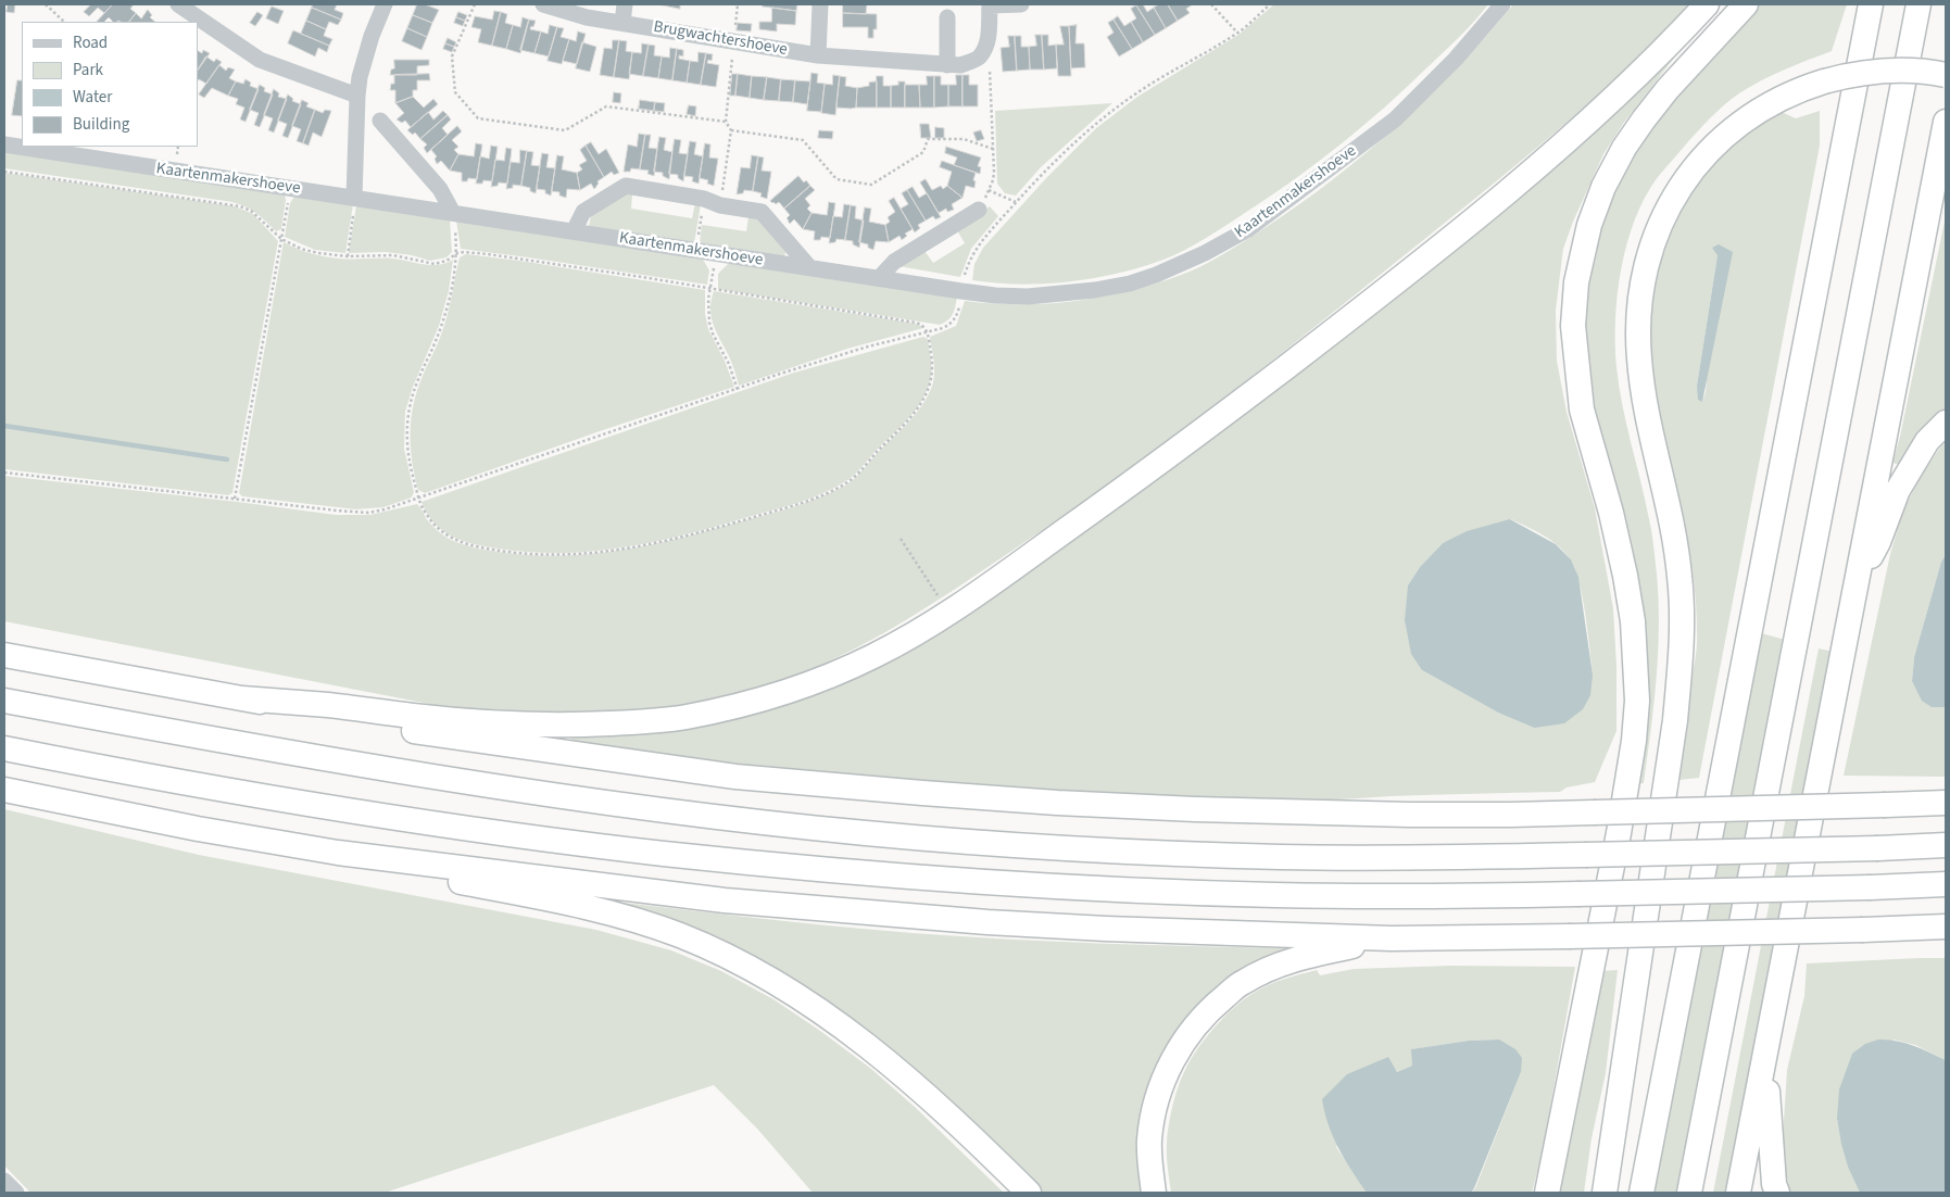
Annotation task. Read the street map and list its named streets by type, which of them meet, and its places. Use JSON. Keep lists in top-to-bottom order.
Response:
{
  "streets": {
    "street": ["Brugwachtershoeve", "Kaartenmakershoeve"]
  },
  "legend": [
    "Road",
    "Park",
    "Water",
    "Building"
  ]
}
